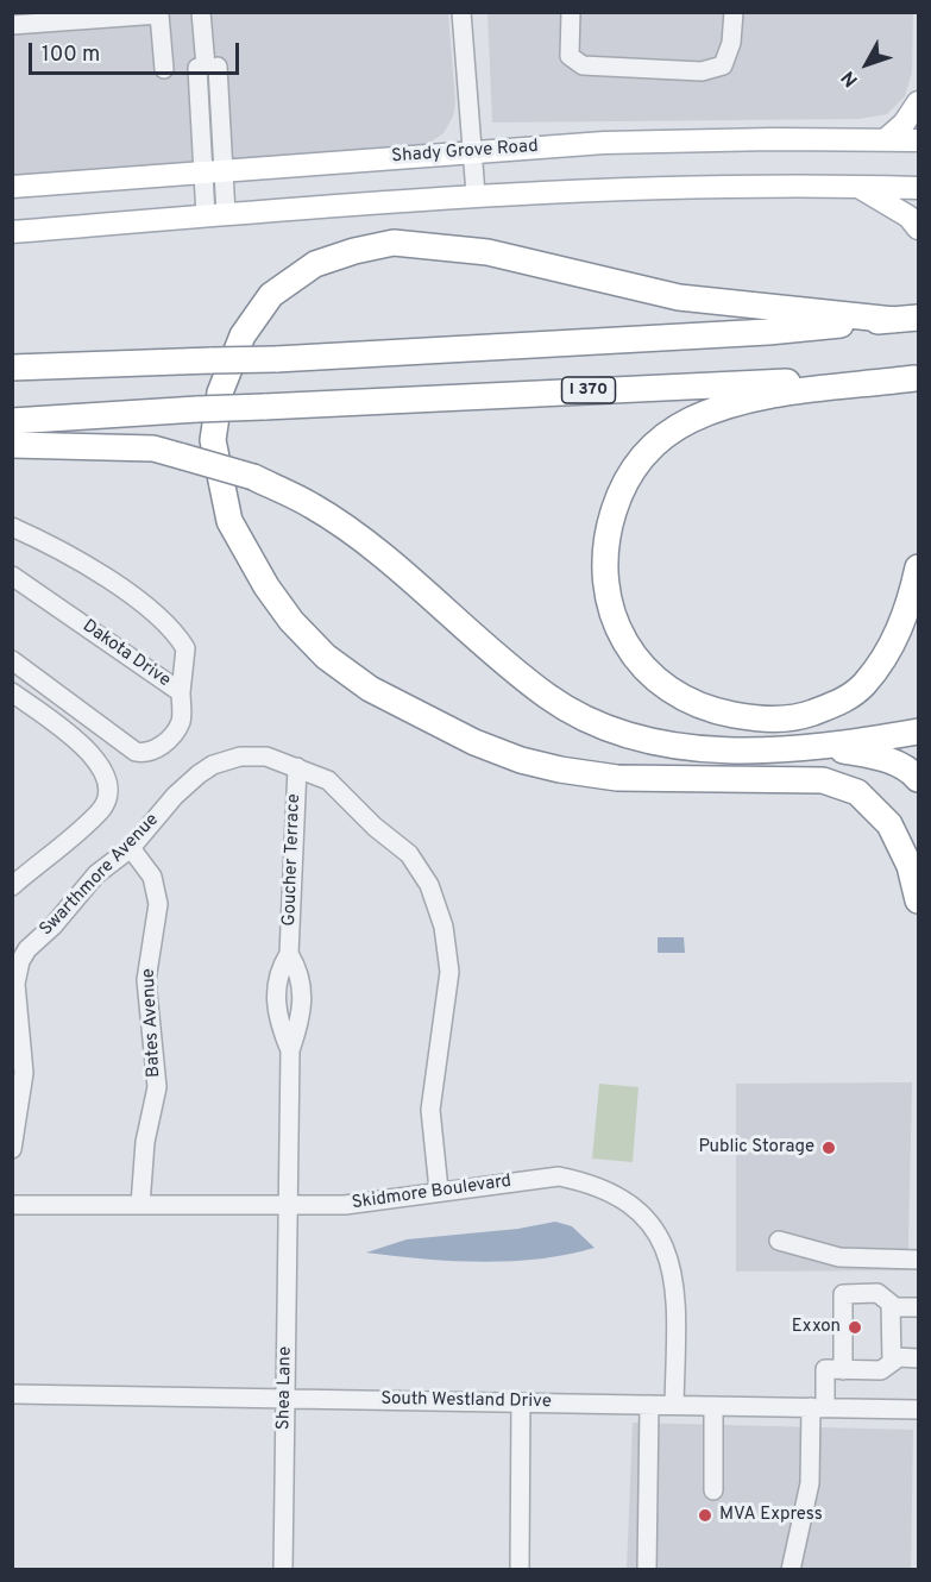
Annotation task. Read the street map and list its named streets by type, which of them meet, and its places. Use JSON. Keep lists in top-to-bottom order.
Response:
{
  "streets": {
    "highway": ["I 370"],
    "main road": ["Shady Grove Road"],
    "street": [
      "Dakota Drive",
      "Goucher Terrace",
      "Swarthmore Avenue",
      "Bates Avenue",
      "Skidmore Boulevard",
      "Shea Lane",
      "South Westland Drive"
    ]
  },
  "crossings": [
    ["Goucher Terrace", "Swarthmore Avenue"],
    ["Goucher Terrace", "Skidmore Boulevard"],
    ["Goucher Terrace", "Shea Lane"],
    ["Swarthmore Avenue", "Bates Avenue"],
    ["Swarthmore Avenue", "Skidmore Boulevard"],
    ["Bates Avenue", "Skidmore Boulevard"],
    ["Skidmore Boulevard", "Shea Lane"],
    ["Skidmore Boulevard", "South Westland Drive"],
    ["Shea Lane", "South Westland Drive"]
  ],
  "places": ["Public Storage", "Exxon", "MVA Express"],
  "scale_bar": "100 m",
  "north": "bottom left"
}
